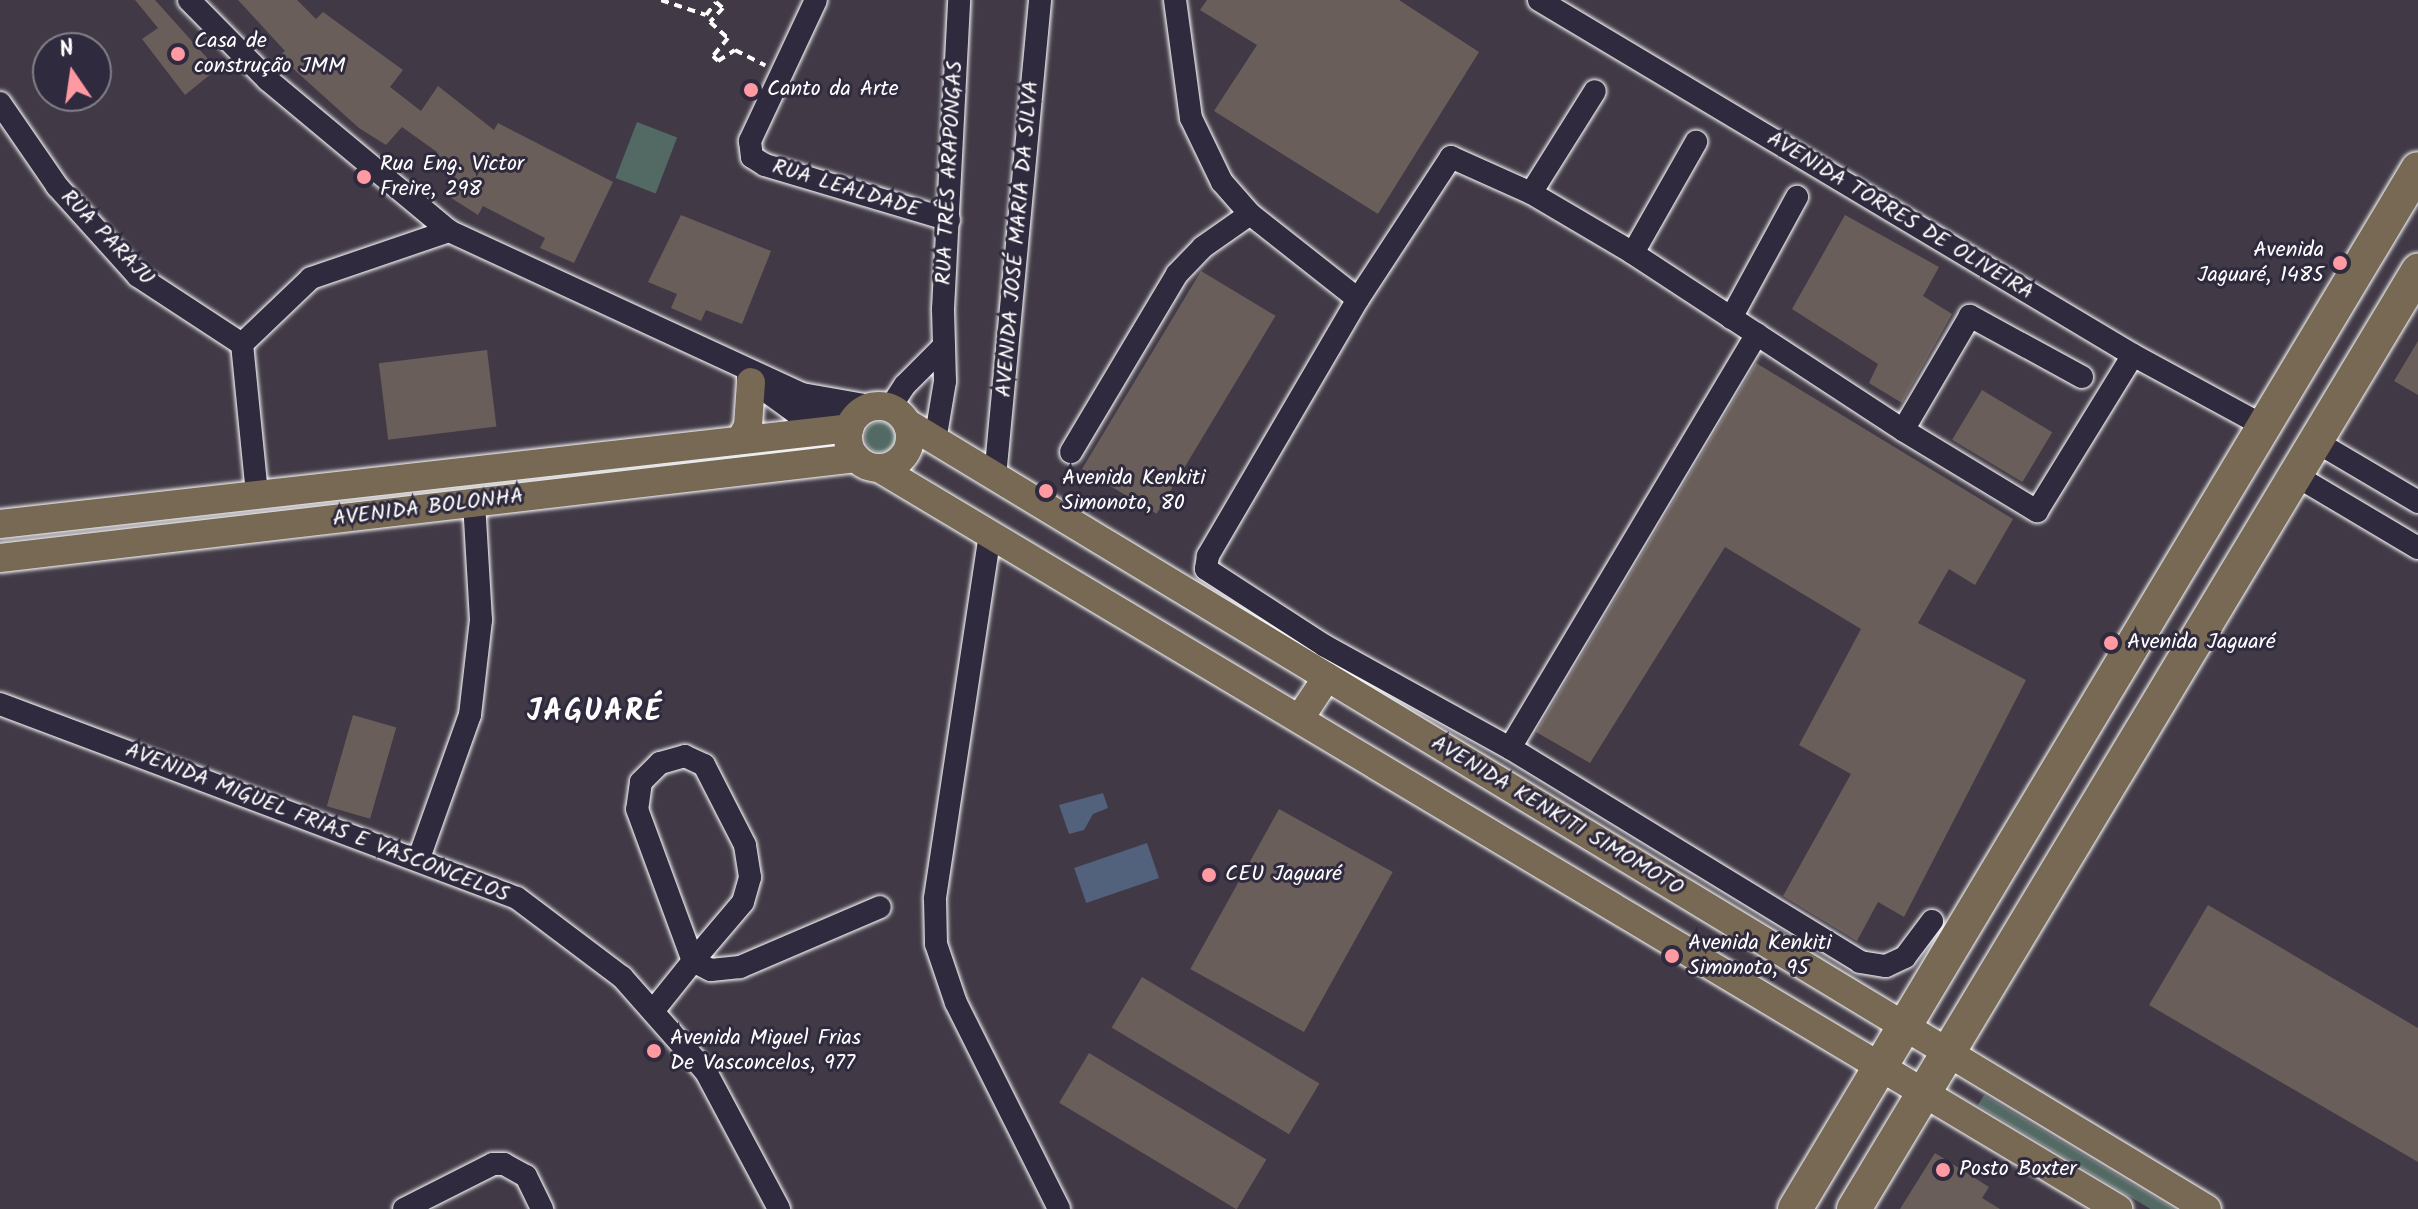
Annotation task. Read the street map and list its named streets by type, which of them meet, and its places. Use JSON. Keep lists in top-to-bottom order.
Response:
{
  "streets": {
    "main road": ["AVENIDA BOLONHA", "AVENIDA KENKITI SIMOMOTO"],
    "street": [
      "RUA TRÊS ARAPONGAS",
      "RUA LEALDADE",
      "AVENIDA TORRES DE OLIVEIRA",
      "RUA PARAJU",
      "AVENIDA JOSÉ MARIA DA SILVA",
      "AVENIDA MIGUEL FRIAS E VASCONCELOS"
    ]
  },
  "crossings": [
    ["RUA TRÊS ARAPONGAS", "RUA LEALDADE"],
    ["AVENIDA JOSÉ MARIA DA SILVA", "AVENIDA KENKITI SIMOMOTO"]
  ],
  "districts": ["JAGUARÉ"],
  "places": [
    "Casa de construção JMM",
    "Canto da Arte",
    "Rua Eng. Victor Freire, 298",
    "Avenida Jaguaré, 1485",
    "Avenida Kenkiti Simonoto, 80",
    "Avenida Jaguaré",
    "CEU Jaguaré",
    "Avenida Kenkiti Simonoto, 95",
    "Avenida Miguel Frias De Vasconcelos, 977",
    "Posto Boxter"
  ],
  "north": "top"
}
